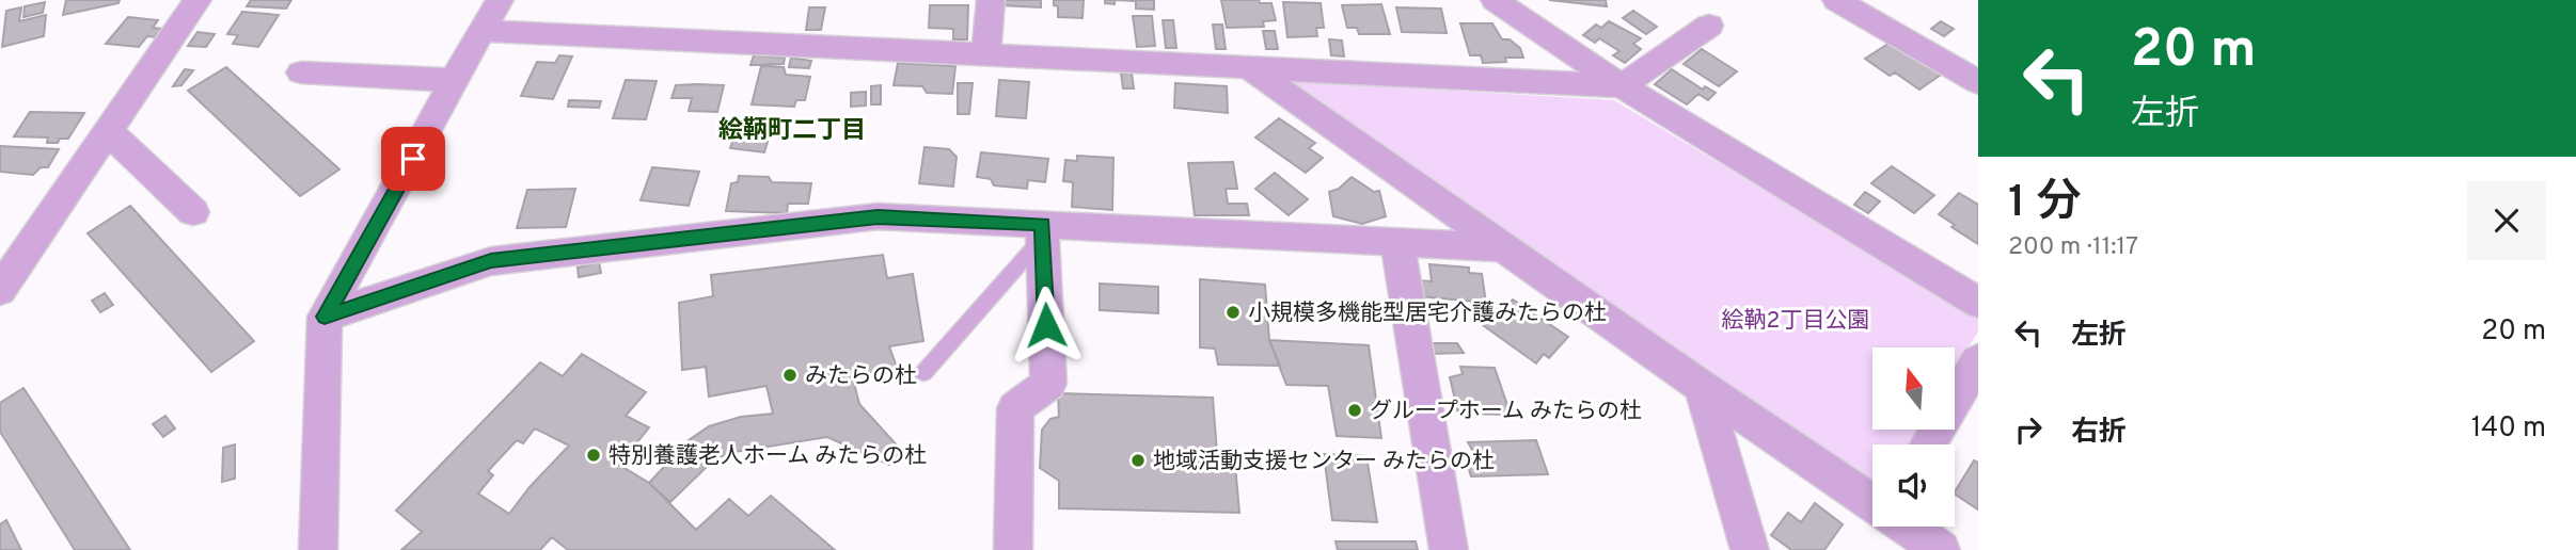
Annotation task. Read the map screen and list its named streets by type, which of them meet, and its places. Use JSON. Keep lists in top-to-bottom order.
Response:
{
  "districts": ["絵鞆町二丁目"],
  "parks": ["絵靹2丁目公園"],
  "places": [
    "小規模多機能型居宅介護みたらの杜",
    "みたらの杜",
    "グループホーム みたらの杜",
    "特別養護老人ホーム みたらの杜",
    "地域活動支援センター みたらの杜"
  ],
  "north": "top",
  "page": {
    "turn": ["20 m", "左折"],
    "heading": ["1 分", "200 m · 11:17"],
    "list": [
      {
        "name": "左折",
        "value": "20 m"
      },
      {
        "name": "右折",
        "value": "140 m"
      }
    ]
  }
}
